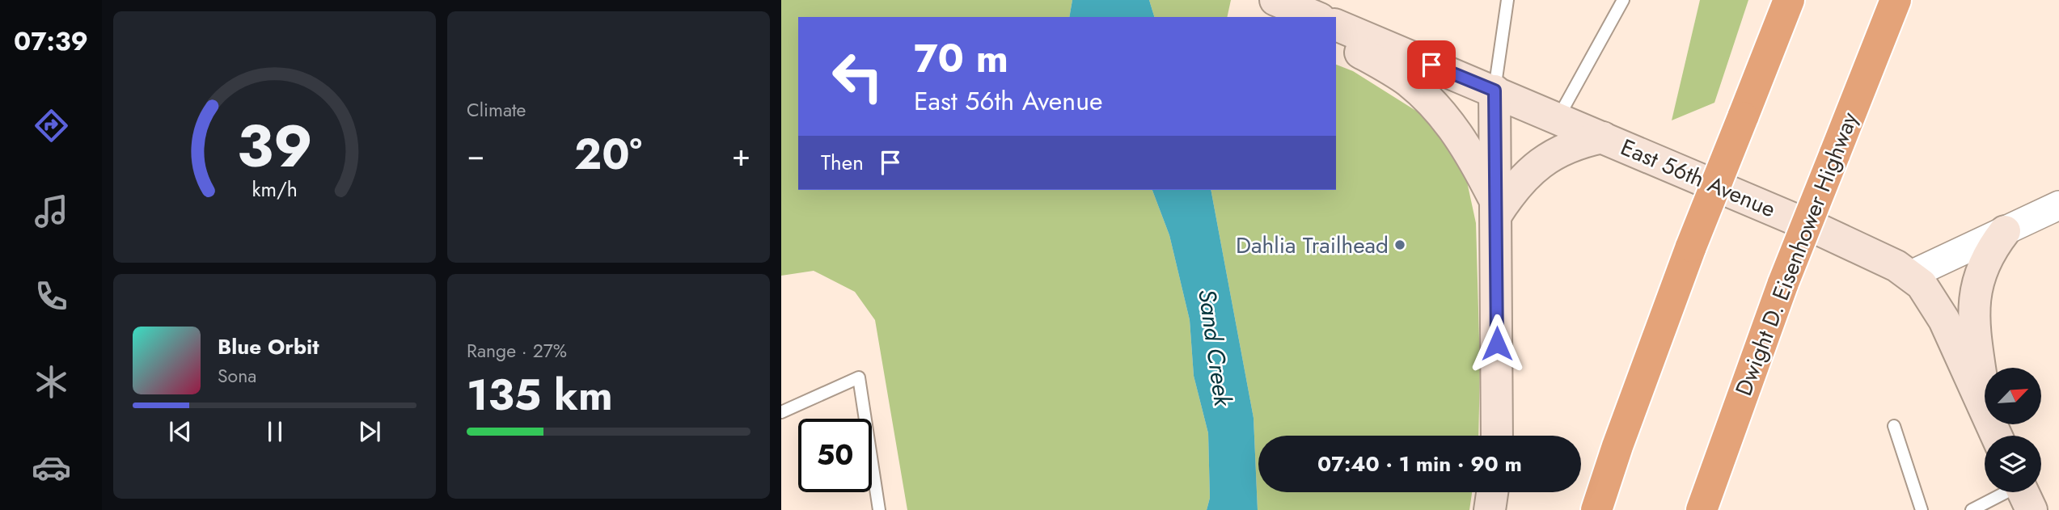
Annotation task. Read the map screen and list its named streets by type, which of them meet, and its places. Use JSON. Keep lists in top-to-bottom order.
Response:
{
  "streets": {
    "highway": ["Dwight D. Eisenhower Highway"],
    "main road": ["East 56th Avenue"]
  },
  "water": ["Sand Creek"],
  "places": ["Dahlia Trailhead"],
  "north": "top right",
  "page": {
    "tabs": "07:39",
    "tile": [
      "Climate",
      ["Range · 27%", "135 km"]
    ],
    "turn": ["70 m", "East 56th Avenue"],
    "heat": ["−", "20°", "+"],
    "then": "Then",
    "song": ["Blue Orbit", "Sona"],
    "limit": "50",
    "trip": "07:40 · 1 min · 90 m",
    "gauge": ["39", "km/h"]
  }
}
